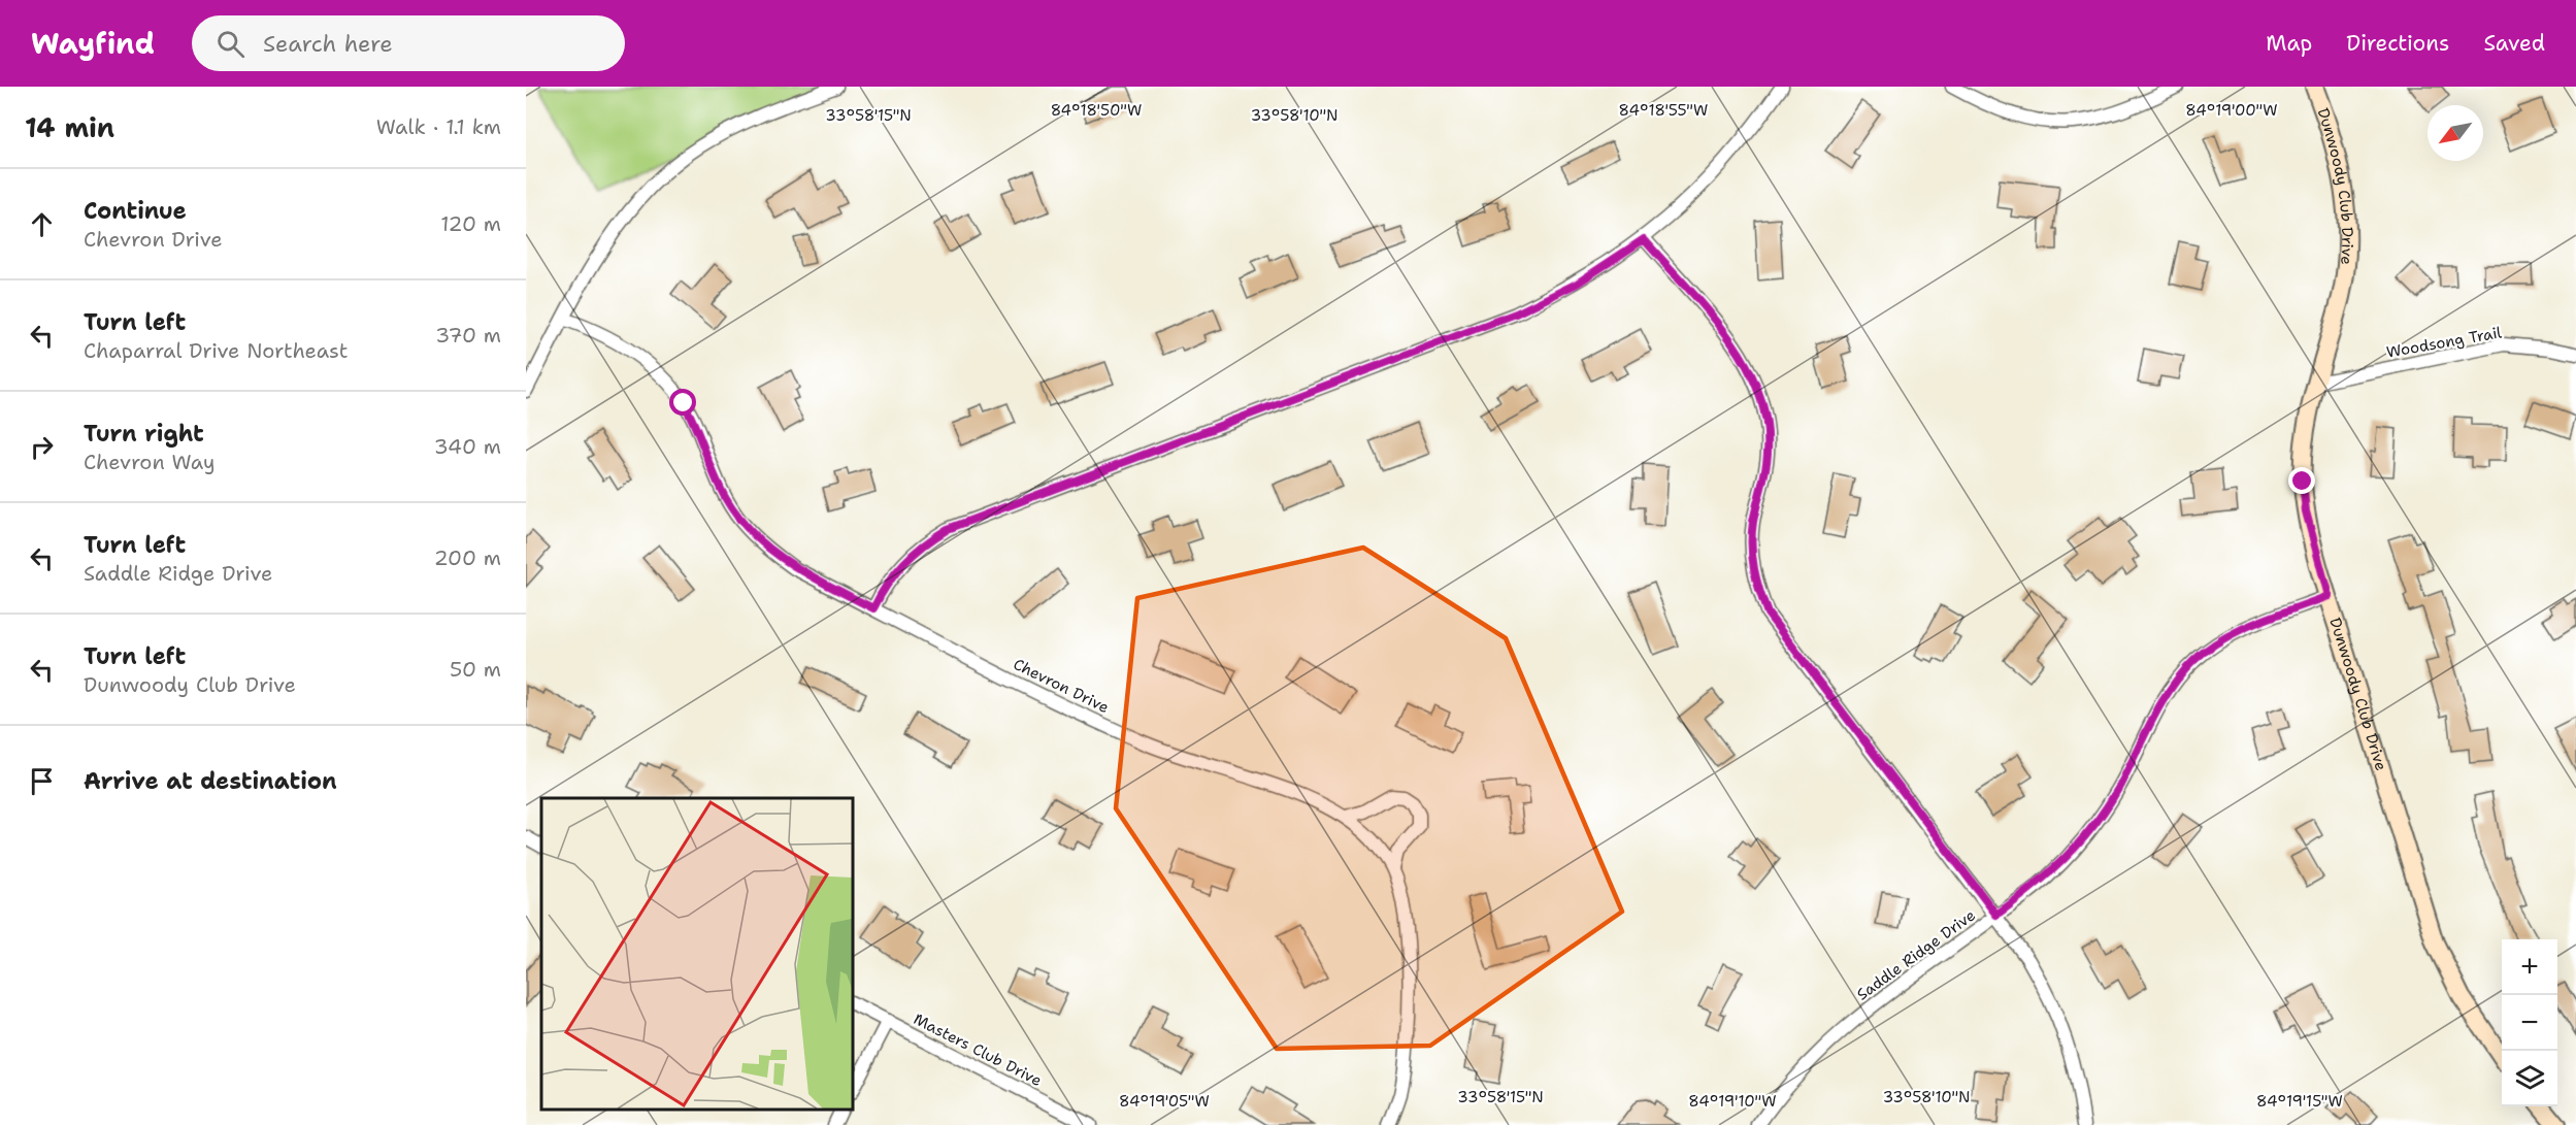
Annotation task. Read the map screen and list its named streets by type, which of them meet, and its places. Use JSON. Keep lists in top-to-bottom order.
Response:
{
  "streets": {
    "street": [
      "Dunwoody Club Drive",
      "Woodsong Trail",
      "Chevron Drive",
      "Saddle Ridge Drive",
      "Masters Club Drive"
    ]
  },
  "crossings": [
    ["Dunwoody Club Drive", "Woodsong Trail"],
    ["Dunwoody Club Drive", "Saddle Ridge Drive"]
  ],
  "north": "bottom left",
  "page": {
    "header": "Wayfind",
    "search": "Search here",
    "nav": ["Map", "Directions", "Saved"],
    "heading": ["14 min", "Walk · 1.1 km"],
    "list": [
      ["Continue", "Chevron Drive", "120 m"],
      ["Turn left", "Chaparral Drive Northeast", "370 m"],
      ["Turn right", "Chevron Way", "340 m"],
      ["Turn left", "Saddle Ridge Drive", "200 m"],
      ["Turn left", "Dunwoody Club Drive", "50 m"],
      "Arrive at destination"
    ],
    "map_buttons": ["+", "−"]
  },
  "coordinates": [
    "84°18'55\"W",
    "84°18'50\"W",
    "84°19'00\"W",
    "33°58'15\"N",
    "33°58'10\"N",
    "84°19'05\"W",
    "84°19'10\"W",
    "84°19'15\"W"
  ]
}
